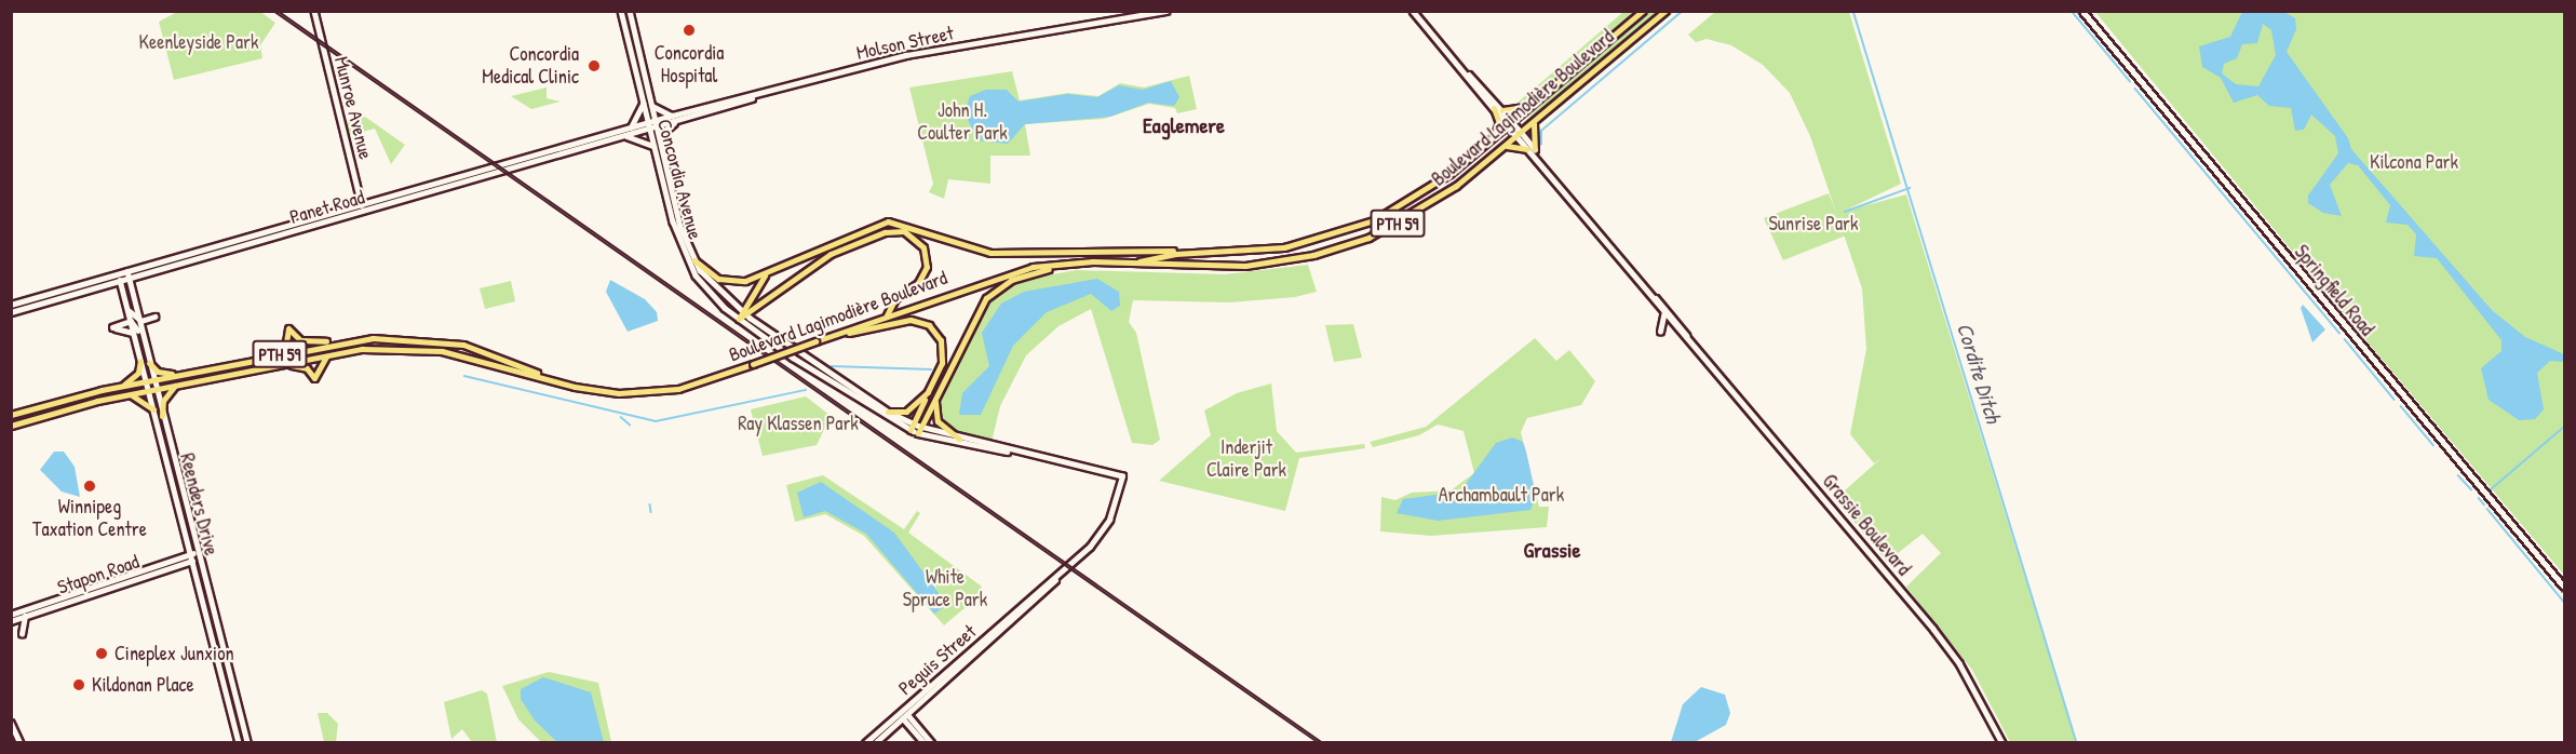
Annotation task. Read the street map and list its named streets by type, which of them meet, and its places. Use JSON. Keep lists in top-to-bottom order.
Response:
{
  "streets": {
    "main road": ["Boulevard Lagimodière Boulevard", "PTH 59"],
    "street": [
      "Molson Street",
      "Munroe Avenue",
      "Concordia Avenue",
      "Panet Road",
      "Springfield Road",
      "Reenders Drive",
      "Grassie Boulevard",
      "Stapon Road",
      "Peguis Street"
    ]
  },
  "crossings": [
    ["Molson Street", "Concordia Avenue"],
    ["Molson Street", "Panet Road"],
    ["Munroe Avenue", "Panet Road"],
    ["Boulevard Lagimodière Boulevard", "Reenders Drive"],
    ["Boulevard Lagimodière Boulevard", "Grassie Boulevard"],
    ["Concordia Avenue", "Panet Road"],
    ["Panet Road", "Reenders Drive"],
    ["Reenders Drive", "Stapon Road"]
  ],
  "districts": ["Eaglemere", "Grassie"],
  "water": ["Cordite Ditch"],
  "parks": [
    "Keenleyside Park",
    "John H. Coulter Park",
    "Kilcona Park",
    "Sunrise Park",
    "Ray Klassen Park",
    "Inderjit Claire Park",
    "Archambault Park",
    "White Spruce Park"
  ],
  "places": [
    "Concordia Hospital",
    "Concordia Medical Clinic",
    "Winnipeg Taxation Centre",
    "Cineplex Junxion",
    "Kildonan Place"
  ]
}
